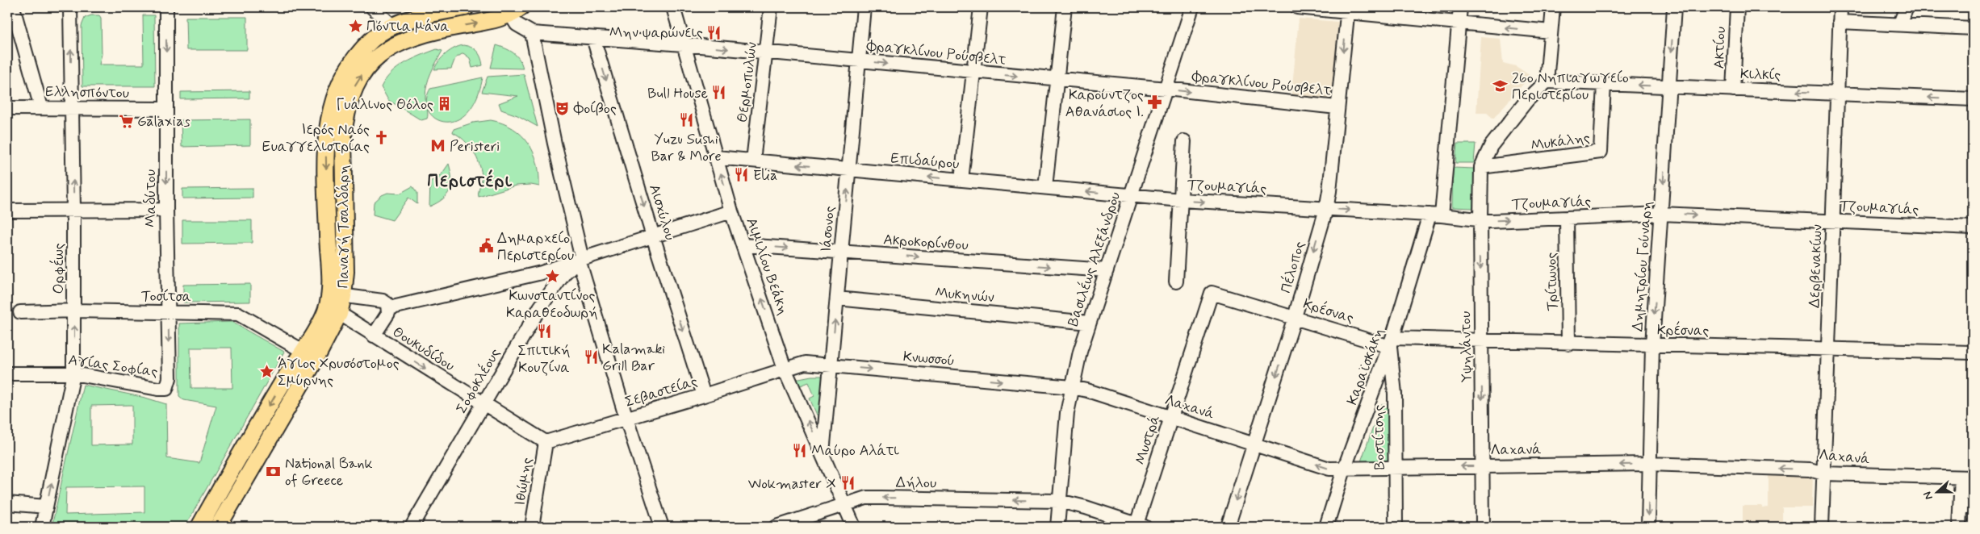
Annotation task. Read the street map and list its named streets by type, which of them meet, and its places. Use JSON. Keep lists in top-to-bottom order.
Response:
{
  "streets": {
    "main road": ["Παναγή Τσαλδάρη"],
    "street": [
      "Ακτίου",
      "Φραγκλίνου Ρούσβελτ",
      "Κιλκίς",
      "Θερμοπυλών",
      "Ελλησπόντου",
      "Μυκάλης",
      "Επιδαύρου",
      "Τζουμαγιάς",
      "Μαδύτου",
      "Αισχύλου",
      "Ιάσονος",
      "Ακροκορίνθου",
      "Βασιλέως Αλεξάνδρου",
      "Αιμιλίου Βεάκη",
      "Δημητρίου Γούναρη",
      "Δερβενακίων",
      "Πέλοπος",
      "Ορφέως",
      "Τρίτωνος",
      "Μυκηνών",
      "Τοσίτσα",
      "Κρέσνας",
      "Υψηλάντου",
      "Θουκυδίδου",
      "Κνωσσού",
      "Αγίας Σοφίας",
      "Καραϊσκάκη",
      "Σοφοκλέους",
      "Σεβαστείας",
      "Λαχανά",
      "Βοστίτσης",
      "Μυστρά",
      "Ιθώμης",
      "Δήλου"
    ]
  },
  "crossings": [
    ["Ακτίου", "Κιλκίς"],
    ["Φραγκλίνου Ρούσβελτ", "Θερμοπυλών"],
    ["Φραγκλίνου Ρούσβελτ", "Αισχύλου"],
    ["Φραγκλίνου Ρούσβελτ", "Ιάσονος"],
    ["Φραγκλίνου Ρούσβελτ", "Βασιλέως Αλεξάνδρου"],
    ["Φραγκλίνου Ρούσβελτ", "Αιμιλίου Βεάκη"],
    ["Φραγκλίνου Ρούσβελτ", "Πέλοπος"],
    ["Κιλκίς", "Μυκάλης"],
    ["Κιλκίς", "Δημητρίου Γούναρη"],
    ["Κιλκίς", "Δερβενακίων"],
    ["Θερμοπυλών", "Επιδαύρου"],
    ["Ελλησπόντου", "Μαδύτου"],
    ["Ελλησπόντου", "Ορφέως"],
    ["Μυκάλης", "Υψηλάντου"],
    ["Επιδαύρου", "Τζουμαγιάς"],
    ["Επιδαύρου", "Ιάσονος"],
    ["Επιδαύρου", "Βασιλέως Αλεξάνδρου"],
    ["Επιδαύρου", "Αιμιλίου Βεάκη"],
    ["Τζουμαγιάς", "Βασιλέως Αλεξάνδρου"],
    ["Τζουμαγιάς", "Δημητρίου Γούναρη"],
    ["Τζουμαγιάς", "Δερβενακίων"],
    ["Τζουμαγιάς", "Πέλοπος"],
    ["Τζουμαγιάς", "Τρίτωνος"],
    ["Τζουμαγιάς", "Υψηλάντου"],
    ["Τζουμαγιάς", "Καραϊσκάκη"],
    ["Μαδύτου", "Τοσίτσα"],
    ["Μαδύτου", "Αγίας Σοφίας"],
    ["Αισχύλου", "Σεβαστείας"],
    ["Παναγή Τσαλδάρη", "Τοσίτσα"],
    ["Παναγή Τσαλδάρη", "Θουκυδίδου"],
    ["Ιάσονος", "Ακροκορίνθου"],
    ["Ιάσονος", "Αιμιλίου Βεάκη"],
    ["Ιάσονος", "Μυκηνών"],
    ["Ιάσονος", "Κνωσσού"],
    ["Ακροκορίνθου", "Βασιλέως Αλεξάνδρου"],
    ["Ακροκορίνθου", "Αιμιλίου Βεάκη"],
    ["Βασιλέως Αλεξάνδρου", "Μυκηνών"],
    ["Βασιλέως Αλεξάνδρου", "Κνωσσού"],
    ["Βασιλέως Αλεξάνδρου", "Λαχανά"],
    ["Βασιλέως Αλεξάνδρου", "Δήλου"],
    ["Αιμιλίου Βεάκη", "Κνωσσού"],
    ["Αιμιλίου Βεάκη", "Σεβαστείας"],
    ["Αιμιλίου Βεάκη", "Δήλου"],
    ["Δημητρίου Γούναρη", "Κρέσνας"],
    ["Δημητρίου Γούναρη", "Λαχανά"],
    ["Δερβενακίων", "Κρέσνας"],
    ["Δερβενακίων", "Λαχανά"],
    ["Πέλοπος", "Κρέσνας"],
    ["Πέλοπος", "Λαχανά"],
    ["Ορφέως", "Τοσίτσα"],
    ["Ορφέως", "Αγίας Σοφίας"],
    ["Τρίτωνος", "Κρέσνας"],
    ["Κρέσνας", "Υψηλάντου"],
    ["Κρέσνας", "Καραϊσκάκη"],
    ["Κρέσνας", "Βοστίτσης"],
    ["Κρέσνας", "Μυστρά"],
    ["Υψηλάντου", "Λαχανά"],
    ["Θουκυδίδου", "Σοφοκλέους"],
    ["Θουκυδίδου", "Σεβαστείας"],
    ["Θουκυδίδου", "Ιθώμης"],
    ["Κνωσσού", "Σεβαστείας"],
    ["Κνωσσού", "Λαχανά"],
    ["Καραϊσκάκη", "Λαχανά"],
    ["Καραϊσκάκη", "Βοστίτσης"],
    ["Σεβαστείας", "Ιθώμης"],
    ["Λαχανά", "Βοστίτσης"],
    ["Λαχανά", "Μυστρά"],
    ["Μυστρά", "Δήλου"]
  ],
  "one_way": [
    "Φραγκλίνου Ρούσβελτ",
    "Επιδαύρου",
    "Τζουμαγιάς",
    "Μαδύτου",
    "Ακροκορίνθου",
    "Αιμιλίου Βεάκη",
    "Δημητρίου Γούναρη",
    "Πέλοπος",
    "Ορφέως",
    "Υψηλάντου",
    "Θουκυδίδου",
    "Κνωσσού",
    "Λαχανά",
    "Δήλου"
  ],
  "districts": ["Περιστέρι"],
  "places": {
    "place": ["Πόντια μάνα", "Κωνσταντίνος Καραθεοδωρή", "Άγιος Χρυσόστομος Σμύρνης"],
    "restaurant": [
      "Μην ψαρώνεις",
      "Bull House",
      "Yuzu Sushi Bar & More",
      "Elia",
      "Σπιτική Κουζίνα",
      "Kalamaki Grill Bar",
      "Μαύρο Αλάτι",
      "Wokmaster X"
    ],
    "school or university": ["26ο Νηπιαγωγείο Περιστερίου"],
    "pharmacy": ["Καρούντζος Αθανάσιος Ι."],
    "building": ["Γυάλινος Θόλος"],
    "theatre": ["Φοίβος"],
    "supermarket": ["Galaxias"],
    "church": ["Ιερός Ναός Ευαγγελιστρίας"],
    "metro station": ["Peristeri"],
    "public building": ["Δημαρχείο Περιστερίου"],
    "bank": ["National Bank of Greece"]
  },
  "north": "left"
}
